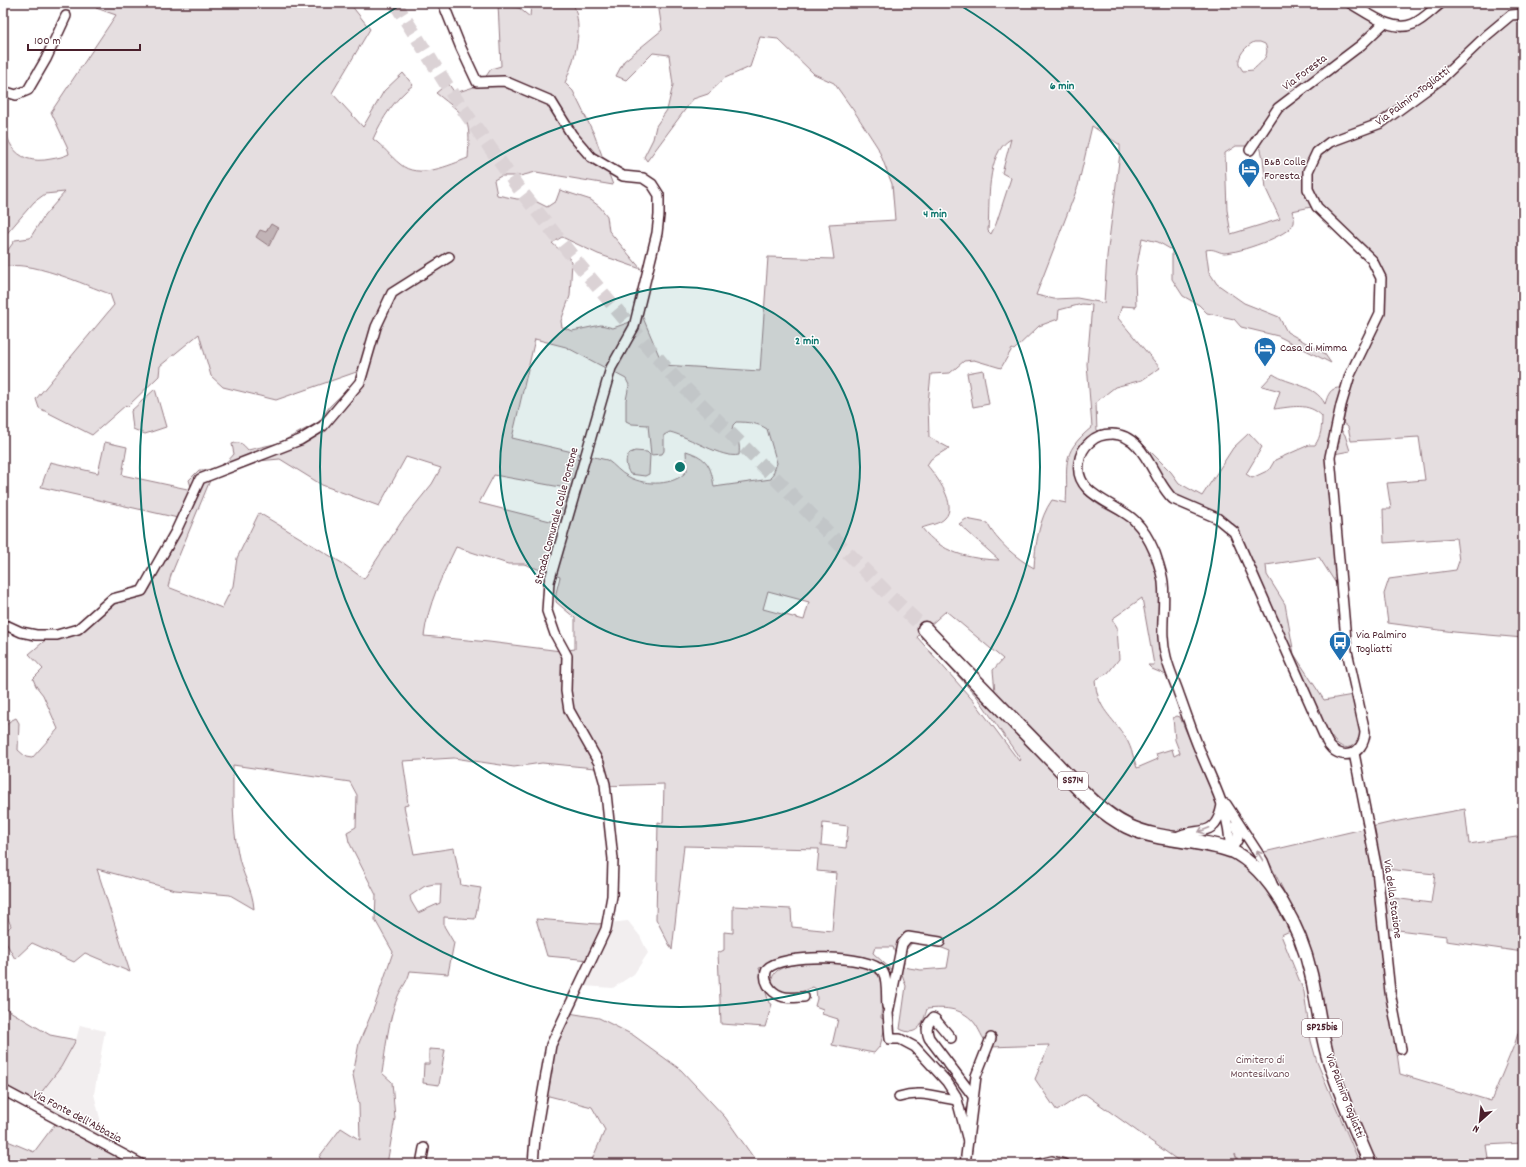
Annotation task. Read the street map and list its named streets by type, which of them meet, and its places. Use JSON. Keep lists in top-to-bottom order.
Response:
{
  "streets": {
    "highway": ["SS714"],
    "main road": ["Via Palmiro Togliatti", "SP25bis"],
    "street": [
      "Via Foresta",
      "Strada Comunale Colle Portone",
      "Via della Stazione",
      "Via Fonte dell'Abbazia"
    ]
  },
  "crossings": [
    ["Via Palmiro Togliatti", "SS714"],
    ["Via Palmiro Togliatti", "Via della Stazione"]
  ],
  "parks": ["Cimitero di Montesilvano"],
  "places": {
    "hotel": ["B&B Colle Foresta", "Casa di Mimma"],
    "bus stop": ["Via Palmiro Togliatti"]
  },
  "scale_bar": "100 m",
  "north": "bottom left",
  "rings": ["6 min", "4 min", "2 min"]
}
